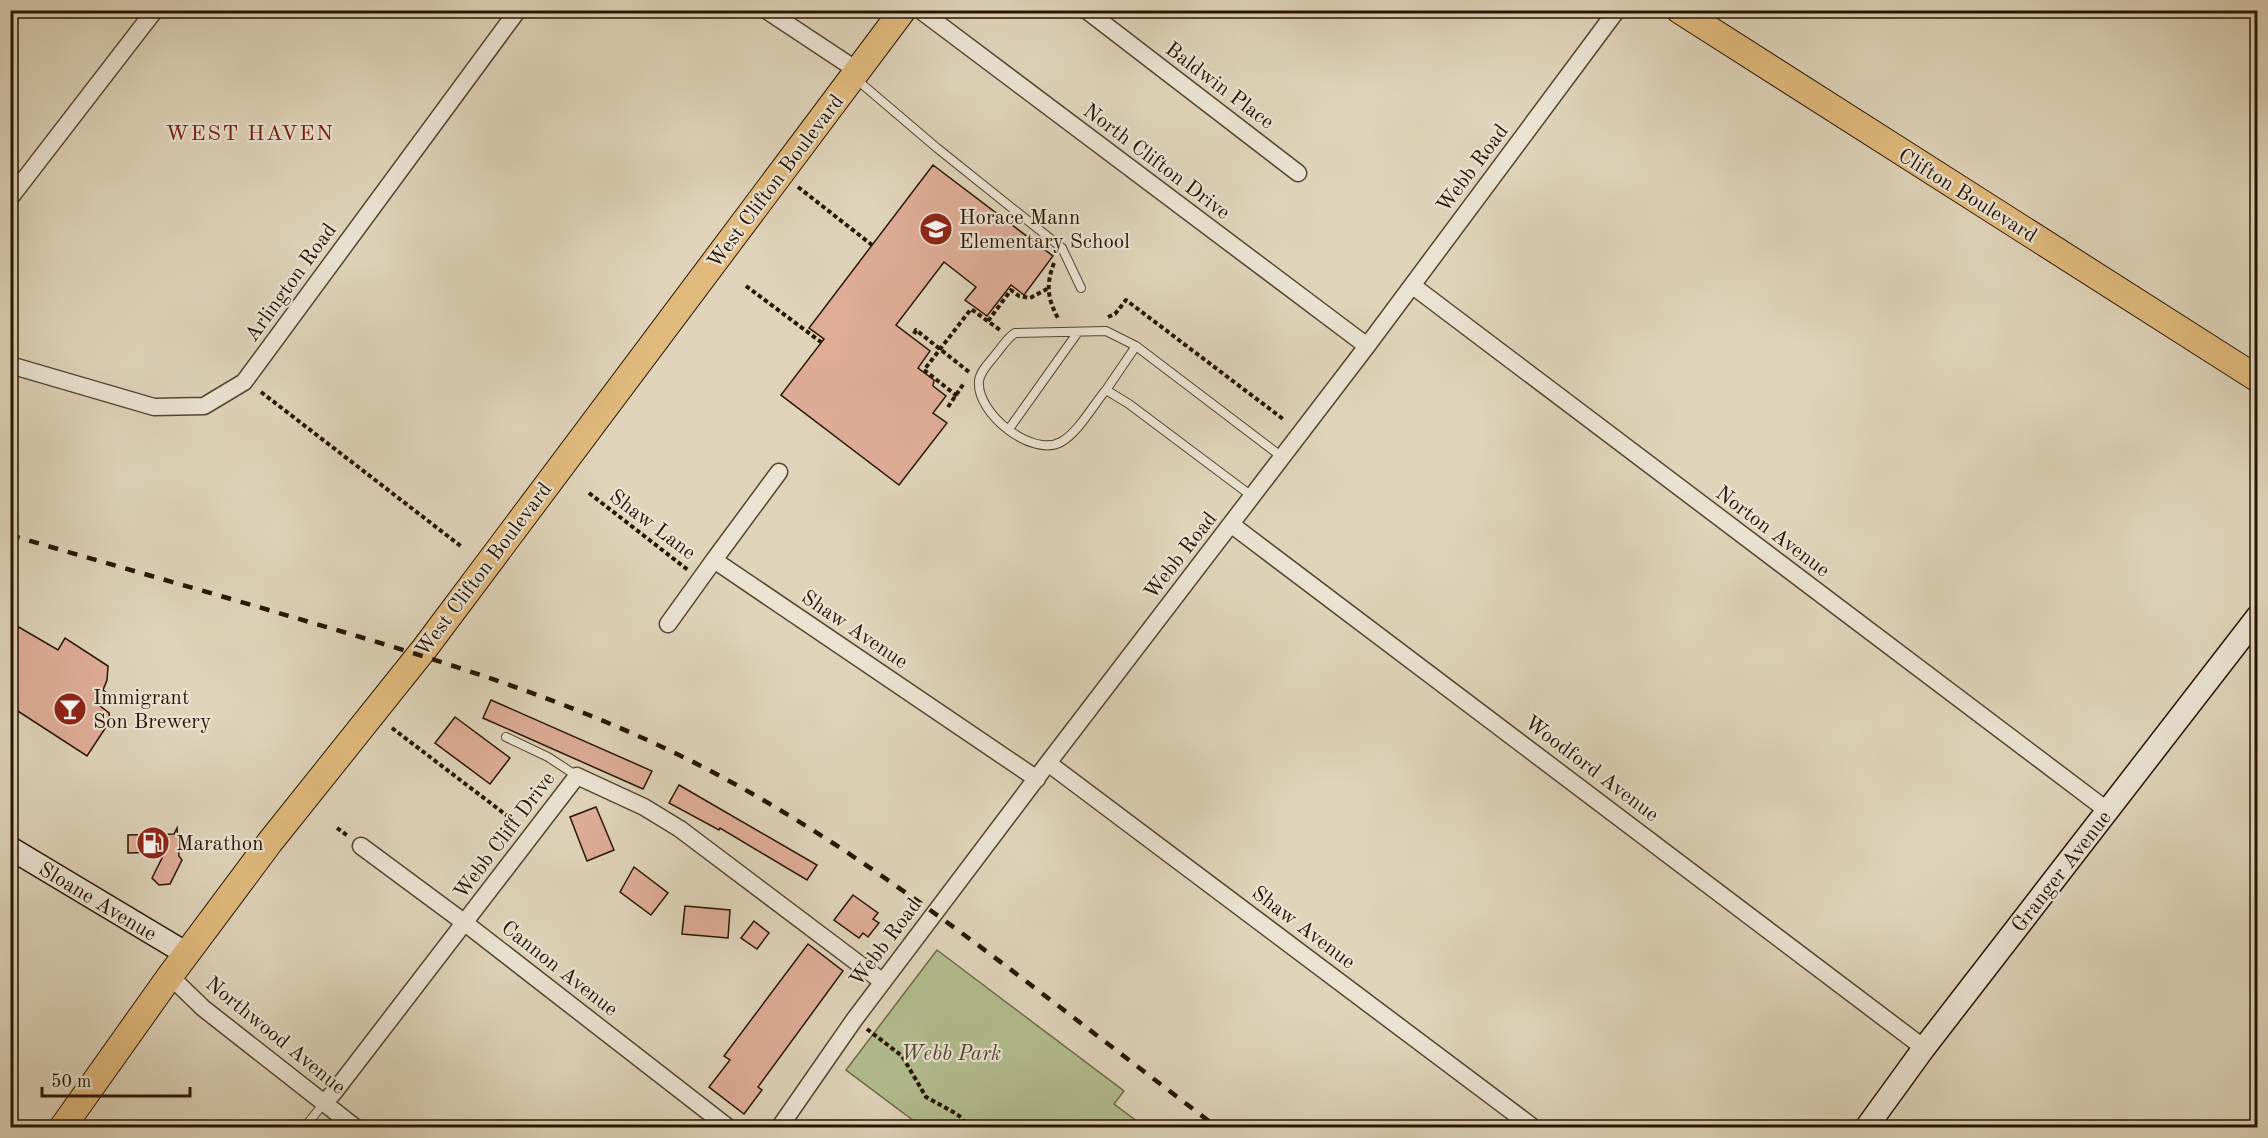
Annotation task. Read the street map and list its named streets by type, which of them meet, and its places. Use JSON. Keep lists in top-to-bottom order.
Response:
{
  "streets": {
    "main road": ["West Clifton Boulevard", "Clifton Boulevard"],
    "street": [
      "Baldwin Place",
      "North Clifton Drive",
      "Webb Road",
      "Arlington Road",
      "Norton Avenue",
      "Shaw Avenue",
      "Woodford Avenue",
      "Webb Cliff Drive",
      "Granger Avenue",
      "Sloane Avenue",
      "Cannon Avenue",
      "Northwood Avenue"
    ],
    "path": ["Shaw Lane"]
  },
  "crossings": [
    ["North Clifton Drive", "Webb Road"],
    ["Webb Road", "Norton Avenue"],
    ["Webb Road", "Shaw Avenue"],
    ["Webb Road", "Woodford Avenue"],
    ["Webb Road", "Webb Cliff Drive"],
    ["West Clifton Boulevard", "Sloane Avenue"],
    ["West Clifton Boulevard", "Northwood Avenue"],
    ["Norton Avenue", "Granger Avenue"],
    ["Woodford Avenue", "Granger Avenue"],
    ["Webb Cliff Drive", "Cannon Avenue"],
    ["Webb Cliff Drive", "Northwood Avenue"]
  ],
  "districts": ["WEST HAVEN"],
  "parks": ["Webb Park"],
  "places": {
    "school or university": ["Horace Mann Elementary School"],
    "bar": ["Immigrant Son Brewery"],
    "fuel station": ["Marathon"]
  },
  "scale_bar": "50 m"
}
